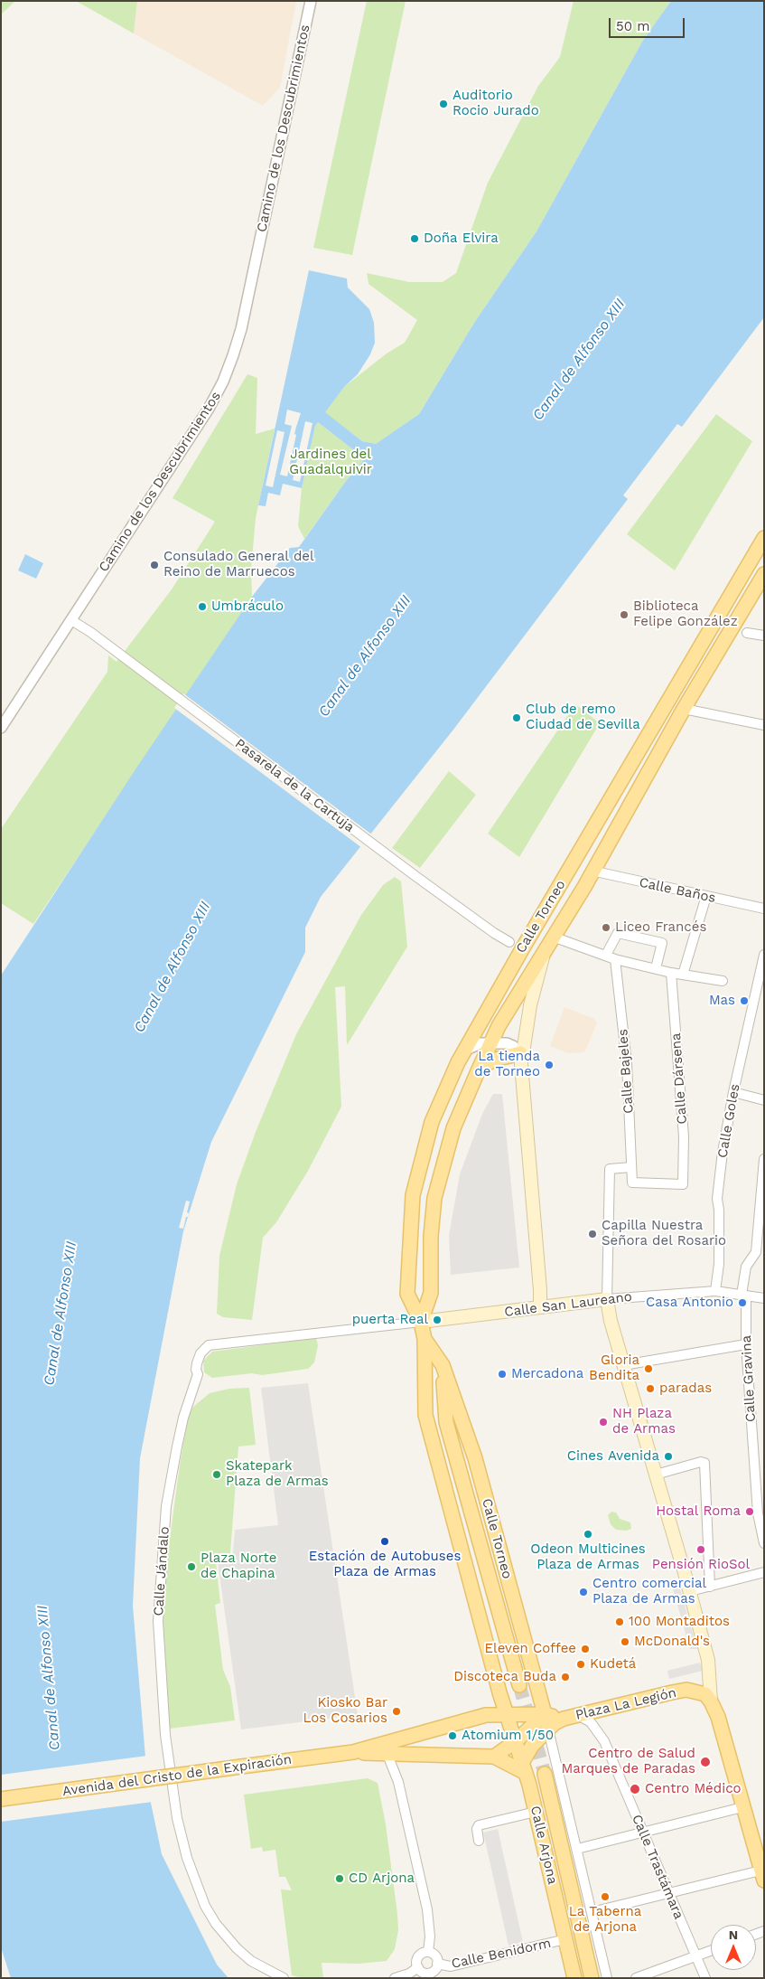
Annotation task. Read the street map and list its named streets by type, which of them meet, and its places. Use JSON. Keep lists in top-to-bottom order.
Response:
{
  "streets": {
    "main road": [
      "Calle Torneo",
      "Calle San Laureano",
      "Plaza La Legión",
      "Avenida del Cristo de la Expiración",
      "Calle Arjona"
    ],
    "street": [
      "Camino de los Descubrimientos",
      "Pasarela de la Cartuja",
      "Calle Baños",
      "Calle Bajeles",
      "Calle Dársena",
      "Calle Goles",
      "Calle Gravina",
      "Calle Jándalo",
      "Calle Trastámara",
      "Calle Benidorm"
    ]
  },
  "crossings": [
    ["Camino de los Descubrimientos", "Pasarela de la Cartuja"],
    ["Calle Baños", "Calle Torneo"],
    ["Calle Torneo", "Calle San Laureano"],
    ["Calle Torneo", "Calle Jándalo"],
    ["Calle Torneo", "Avenida del Cristo de la Expiración"],
    ["Calle Torneo", "Calle Arjona"],
    ["Calle Bajeles", "Calle Dársena"],
    ["Calle Goles", "Calle San Laureano"],
    ["Calle San Laureano", "Calle Gravina"],
    ["Calle San Laureano", "Calle Jándalo"],
    ["Plaza La Legión", "Avenida del Cristo de la Expiración"],
    ["Plaza La Legión", "Calle Trastámara"],
    ["Avenida del Cristo de la Expiración", "Calle Arjona"],
    ["Calle Arjona", "Calle Benidorm"]
  ],
  "water": ["Canal de Alfonso XIII"],
  "parks": ["Jardines del Guadalquivir"],
  "places": [
    "Auditorio Rocio Jurado",
    "Doña Elvira",
    "Consulado General del Reino de Marruecos",
    "Umbráculo",
    "Biblioteca Felipe González",
    "Club de remo Ciudad de Sevilla",
    "Liceo Francés",
    "Mas",
    "La tienda de Torneo",
    "Capilla Nuestra Señora del Rosario",
    "Casa Antonio",
    "puerta Real",
    "Gloria Bendita",
    "Mercadona",
    "paradas",
    "NH Plaza de Armas",
    "Cines Avenida",
    "Skatepark Plaza de Armas",
    "Hostal Roma",
    "Odeon Multicines Plaza de Armas",
    "Estación de Autobuses Plaza de Armas",
    "Pensión RioSol",
    "Plaza Norte de Chapina",
    "Centro comercial Plaza de Armas",
    "100 Montaditos",
    "McDonald's",
    "Eleven Coffee",
    "Kudetá",
    "Discoteca Buda",
    "Kiosko Bar Los Cosarios",
    "Atomium 1/50",
    "Centro de Salud Marques de Paradas",
    "Centro Médico",
    "CD Arjona",
    "La Taberna de Arjona"
  ],
  "scale_bar": "50 m",
  "north": "top"
}
